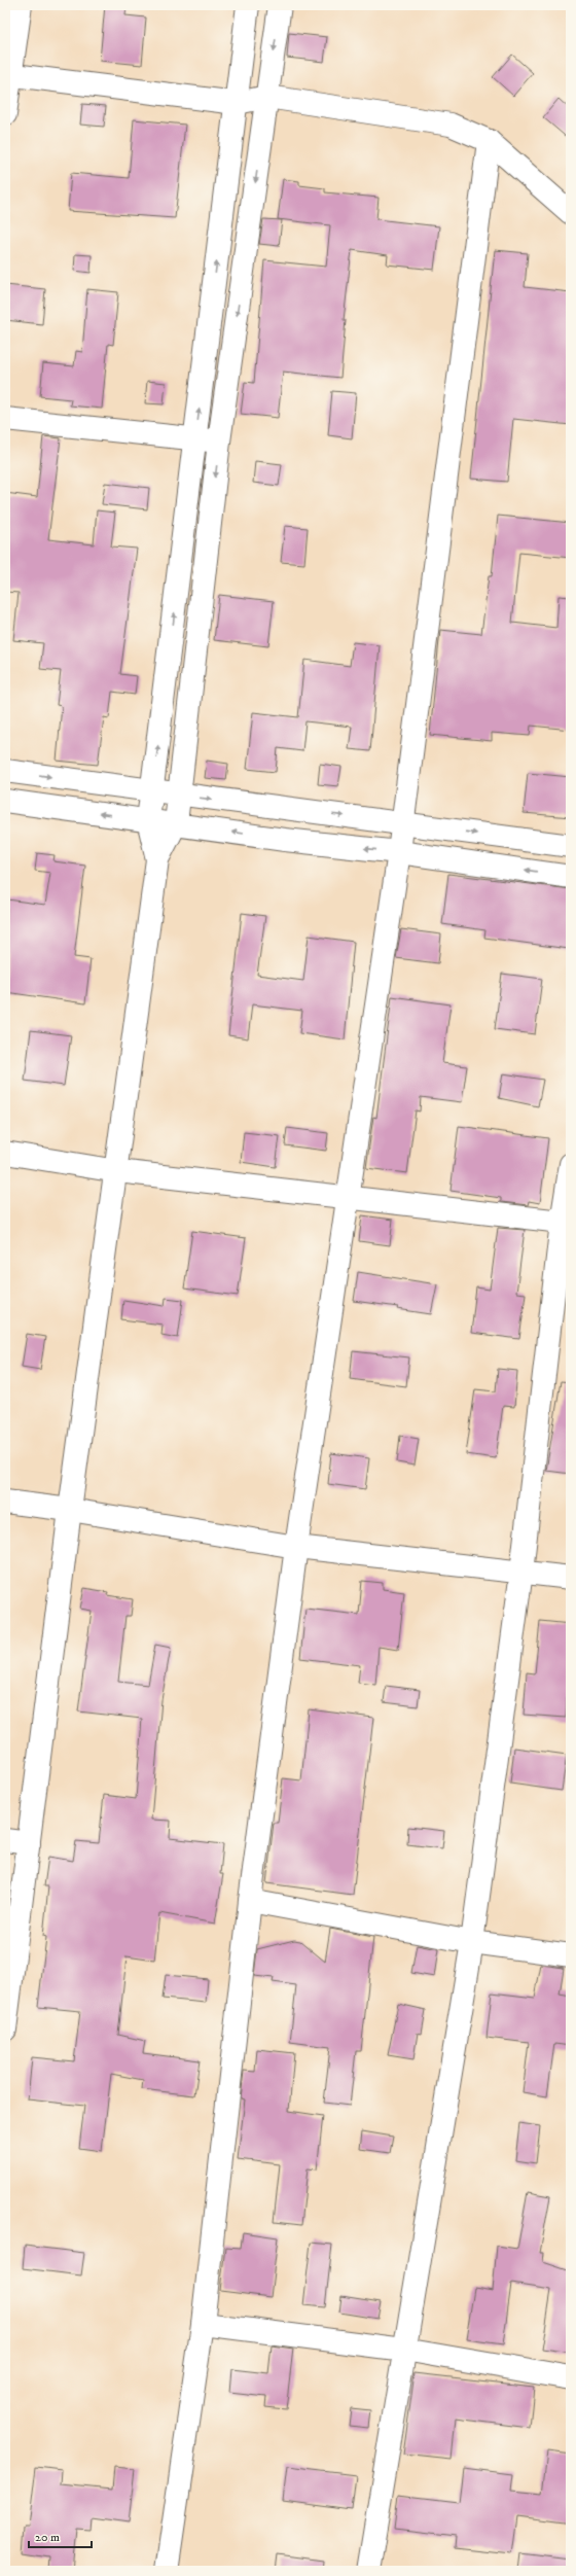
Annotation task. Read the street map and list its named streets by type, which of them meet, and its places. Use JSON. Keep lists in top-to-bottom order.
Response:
{
  "scale_bar": "20 m"
}
